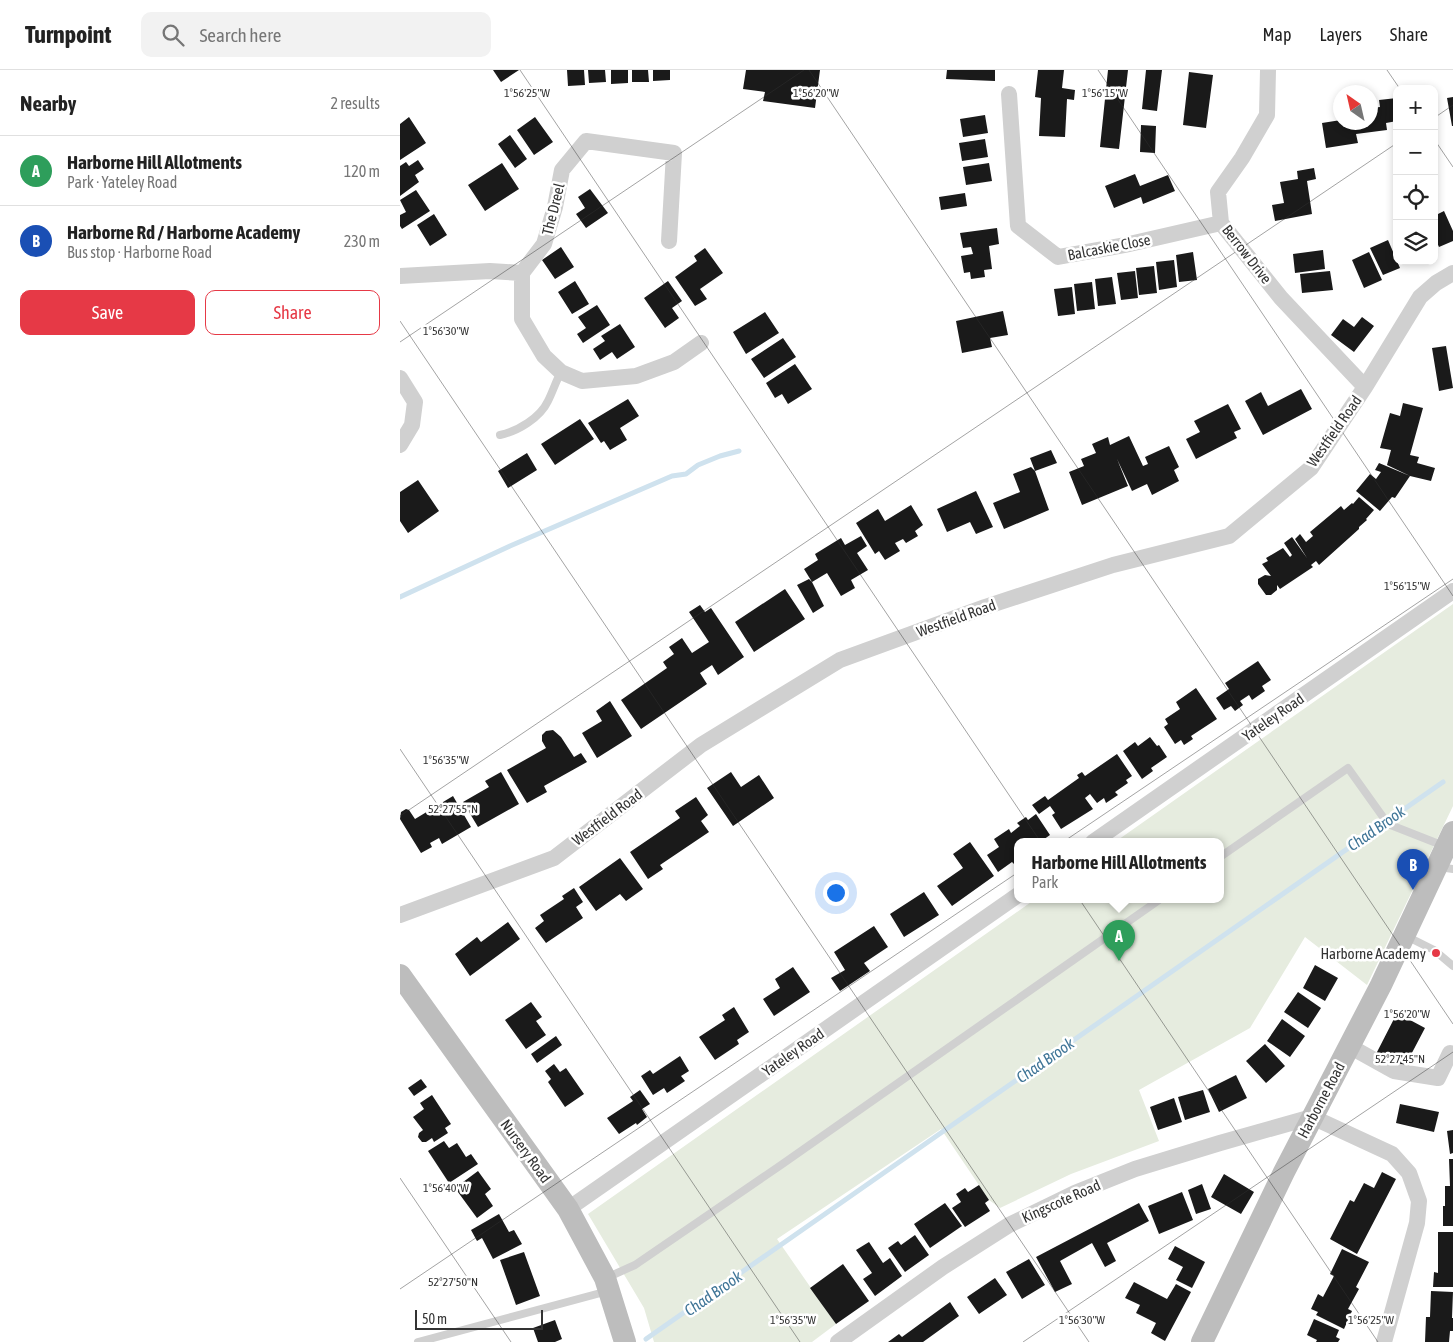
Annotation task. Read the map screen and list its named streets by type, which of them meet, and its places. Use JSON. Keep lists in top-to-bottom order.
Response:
{
  "streets": {
    "main road": ["Harborne Road", "Nursery Road"],
    "street": [
      "The Dreel",
      "Balcaskie Close",
      "Berrow Drive",
      "Westfield Road",
      "Yateley Road",
      "Kingscote Road"
    ]
  },
  "crossings": [
    ["Balcaskie Close", "Berrow Drive"],
    ["Berrow Drive", "Westfield Road"],
    ["Yateley Road", "Nursery Road"],
    ["Harborne Road", "Kingscote Road"]
  ],
  "water": ["Chad Brook"],
  "places": ["Harborne Academy"],
  "scale_bar": "50 m",
  "north": "top left",
  "page": {
    "header": "Turnpoint",
    "search": "Search here",
    "nav": ["Map", "Layers", "Share"],
    "heading": ["Nearby", "2 results"],
    "map_buttons": ["+", "−"],
    "list": [
      {
        "mark": "A",
        "name": "Harborne Hill Allotments",
        "note": "Park · Yateley Road",
        "value": "120 m"
      },
      {
        "mark": "B",
        "name": "Harborne Rd / Harborne Academy",
        "note": "Bus stop · Harborne Road",
        "value": "230 m"
      }
    ],
    "buttons": ["Save", "Share"],
    "popup": ["Harborne Hill Allotments", "Park"],
    "pins": ["B", "A"],
    "scale": "50 m"
  },
  "coordinates": [
    "1°56'25\"W",
    "1°56'20\"W",
    "1°56'15\"W",
    "1°56'30\"W",
    "1°56'35\"W",
    "52°27'55\"N",
    "52°27'45\"N",
    "1°56'40\"W",
    "52°27'50\"N"
  ]
}
